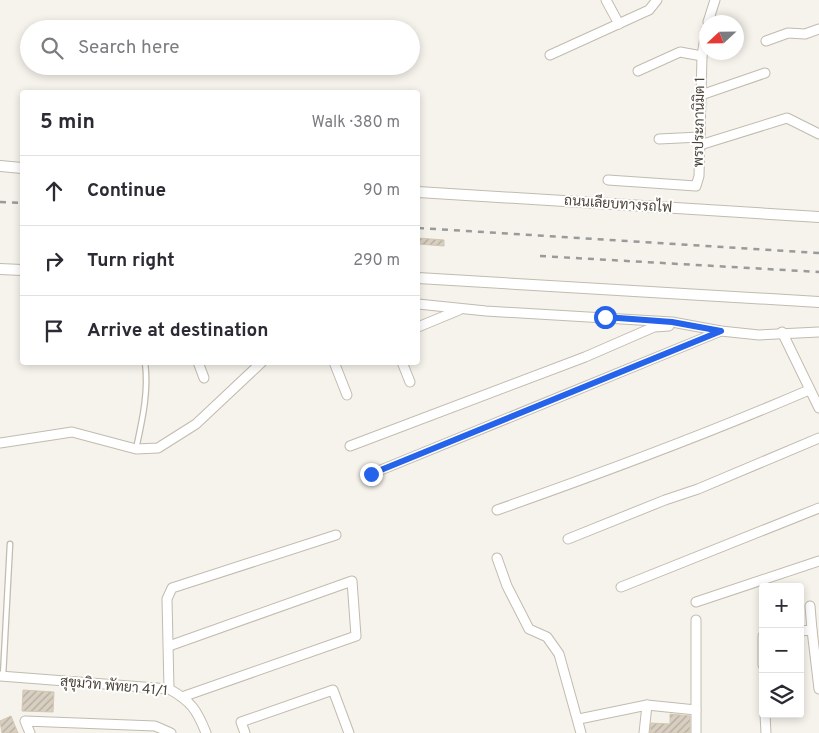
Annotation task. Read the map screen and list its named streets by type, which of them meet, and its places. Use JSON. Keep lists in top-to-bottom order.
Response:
{
  "streets": {
    "street": ["พรประภานิมิต 1", "ถนนเลียบทางรถไฟ", "สุขุมวิท พัทยา 41/1"]
  },
  "north": "left",
  "page": {
    "search": "Search here",
    "heading": ["5 min", "Walk · 380 m"],
    "list": [
      ["Continue", "90 m"],
      ["Turn right", "290 m"],
      "Arrive at destination"
    ],
    "map_buttons": ["+", "−"]
  }
}
